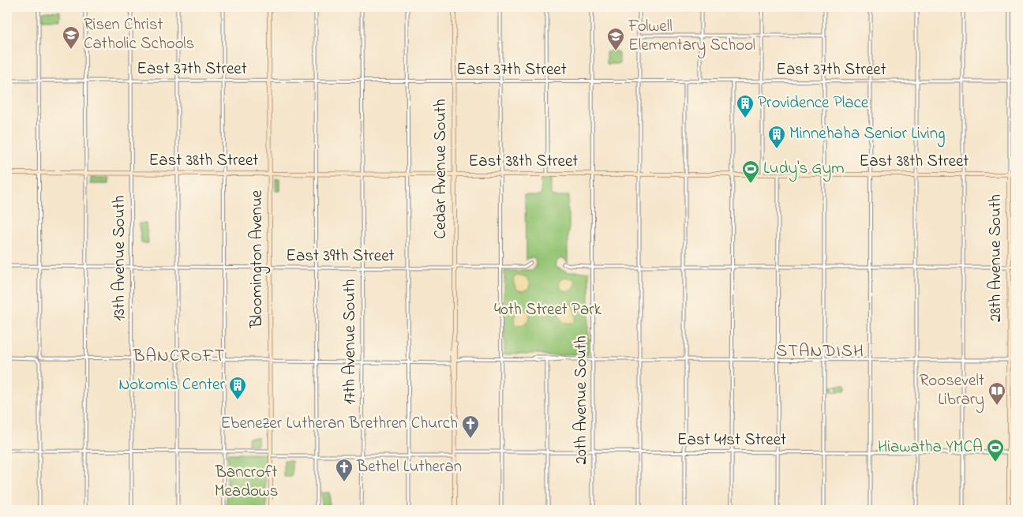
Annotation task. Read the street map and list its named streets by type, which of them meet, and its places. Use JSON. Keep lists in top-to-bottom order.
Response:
{
  "streets": {
    "street": [
      "East 37th Street",
      "East 38th Street",
      "Cedar Avenue South",
      "East 39th Street",
      "13th Avenue South",
      "28th Avenue South",
      "Bloomington Avenue",
      "17th Avenue South",
      "20th Avenue South",
      "East 41st Street"
    ]
  },
  "crossings": [
    ["East 37th Street", "Cedar Avenue South"],
    ["East 37th Street", "13th Avenue South"],
    ["East 37th Street", "28th Avenue South"],
    ["East 37th Street", "Bloomington Avenue"],
    ["East 37th Street", "17th Avenue South"],
    ["East 37th Street", "20th Avenue South"],
    ["East 38th Street", "Cedar Avenue South"],
    ["East 38th Street", "13th Avenue South"],
    ["East 38th Street", "28th Avenue South"],
    ["East 38th Street", "Bloomington Avenue"],
    ["East 38th Street", "17th Avenue South"],
    ["East 38th Street", "20th Avenue South"],
    ["Cedar Avenue South", "East 39th Street"],
    ["Cedar Avenue South", "East 41st Street"],
    ["East 39th Street", "13th Avenue South"],
    ["East 39th Street", "Bloomington Avenue"],
    ["East 39th Street", "17th Avenue South"],
    ["28th Avenue South", "East 41st Street"],
    ["20th Avenue South", "East 41st Street"]
  ],
  "districts": ["STANDISH", "BANCROFT"],
  "parks": ["40th Street Park", "Bancroft Meadows"],
  "places": {
    "school or university": ["Risen Christ Catholic Schools", "Folwell Elementary School"],
    "building": ["Providence Place", "Minnehaha Senior Living", "Nokomis Center"],
    "sports": ["Ludy's Gym", "Hiawatha YMCA"],
    "library": ["Roosevelt Library"],
    "church": ["Ebenezer Lutheran Brethren Church", "Bethel Lutheran"]
  }
}
